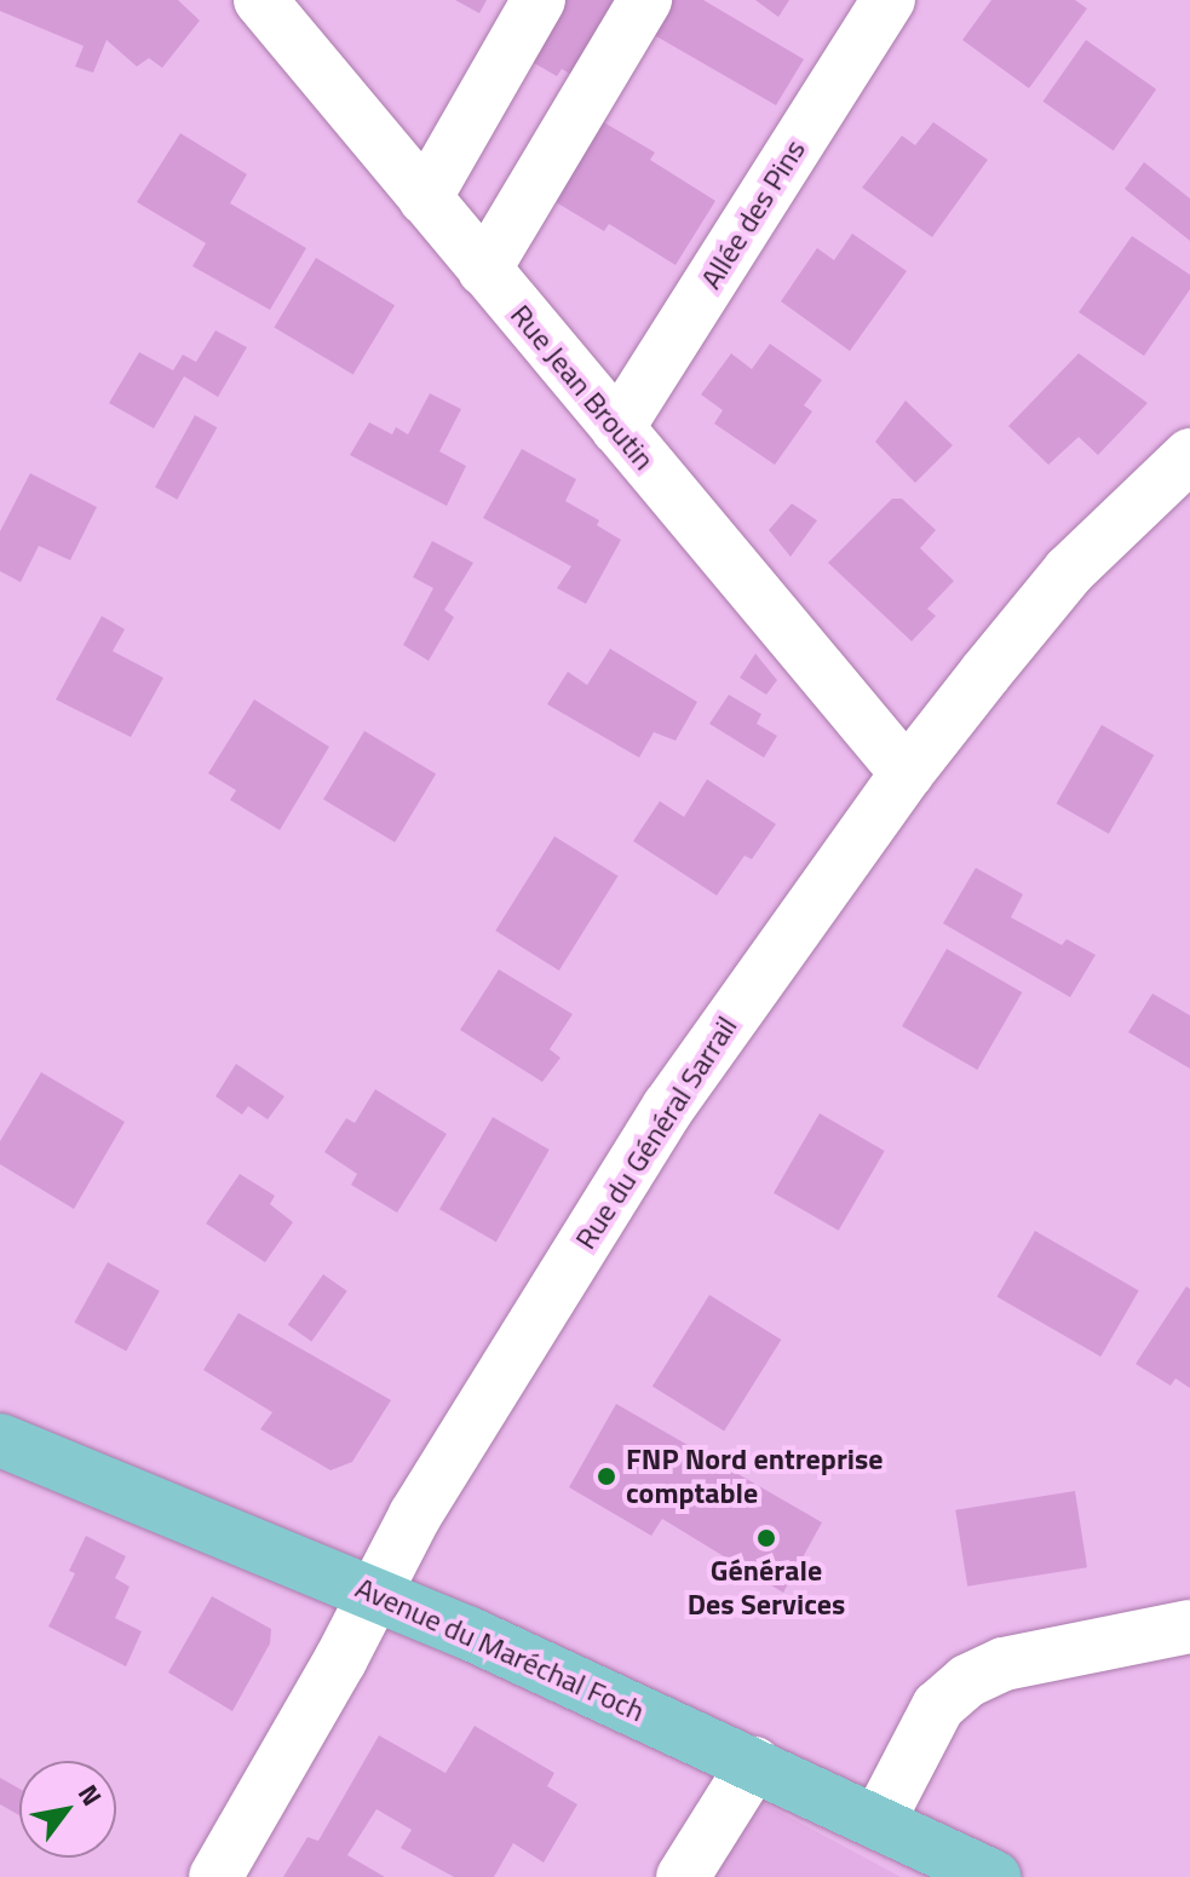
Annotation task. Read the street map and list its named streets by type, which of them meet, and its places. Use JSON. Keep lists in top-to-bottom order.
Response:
{
  "streets": {
    "main road": ["Avenue du Maréchal Foch"],
    "street": ["Allée des Pins", "Rue Jean Broutin", "Rue du Général Sarrail"]
  },
  "crossings": [
    ["Allée des Pins", "Rue Jean Broutin"],
    ["Rue Jean Broutin", "Rue du Général Sarrail"],
    ["Rue du Général Sarrail", "Avenue du Maréchal Foch"]
  ],
  "places": ["FNP Nord entreprise comptable", "Générale Des Services"],
  "north": "top right"
}
